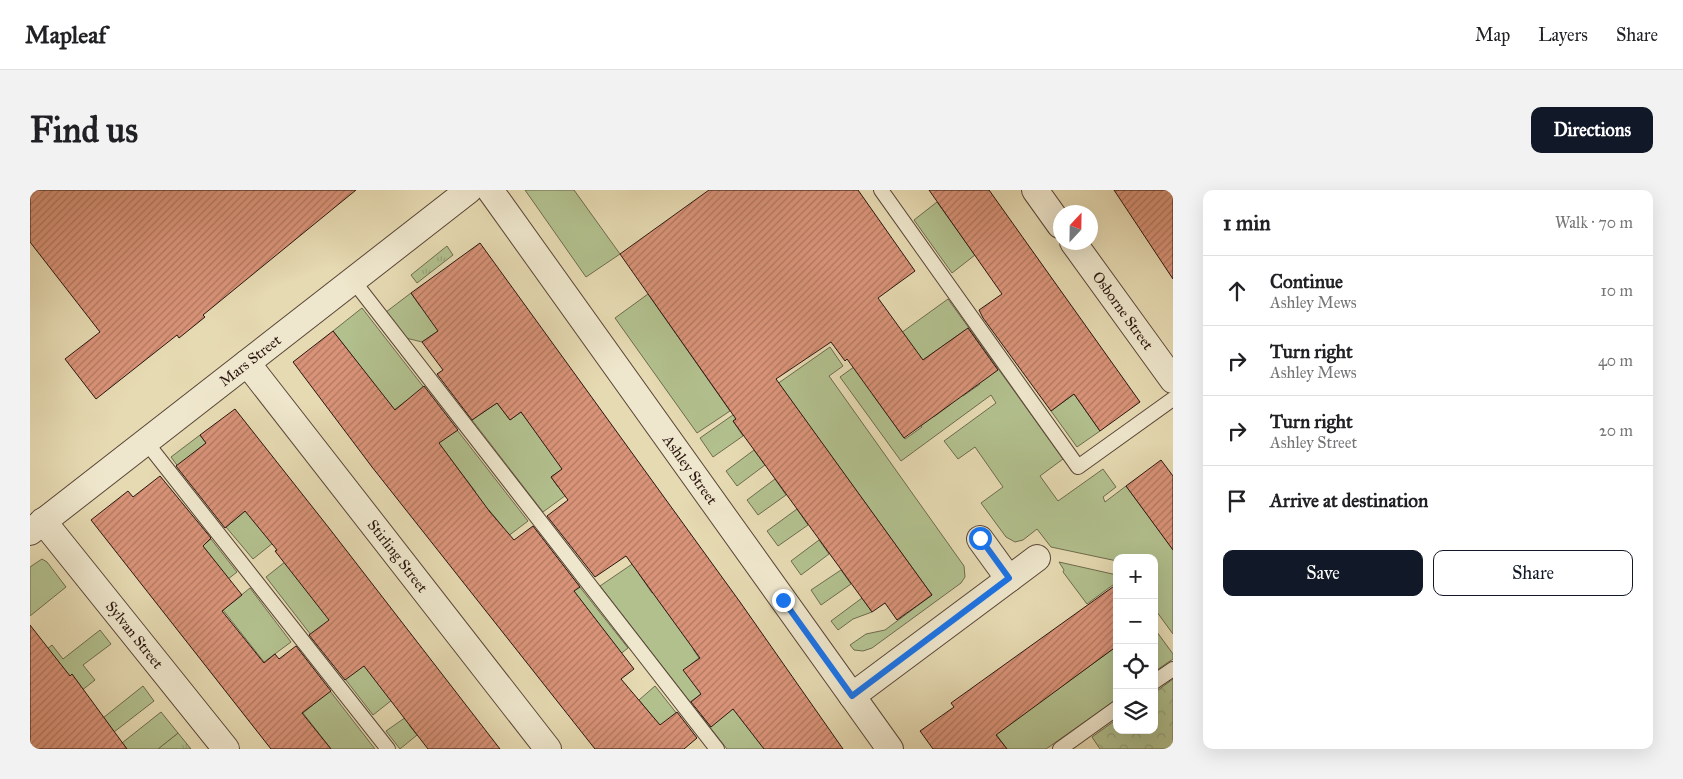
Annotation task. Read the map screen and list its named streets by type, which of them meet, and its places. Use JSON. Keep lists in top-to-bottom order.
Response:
{
  "streets": {
    "street": [
      "Osborne Street",
      "Mars Street",
      "Ashley Street",
      "Stirling Street",
      "Sylvan Street"
    ]
  },
  "crossings": [
    ["Mars Street", "Stirling Street"],
    ["Mars Street", "Sylvan Street"]
  ],
  "north": "top",
  "page": {
    "header": "Mapleaf",
    "nav": ["Map", "Layers", "Share"],
    "buttons": [
      "Directions",
      ["Save", "Share"]
    ],
    "title": "Find us",
    "heading": ["1 min", "Walk · 70 m"],
    "list": [
      ["Continue", "Ashley Mews", "10 m"],
      ["Turn right", "Ashley Mews", "40 m"],
      ["Turn right", "Ashley Street", "20 m"],
      "Arrive at destination"
    ],
    "map_buttons": ["+", "−"]
  }
}
